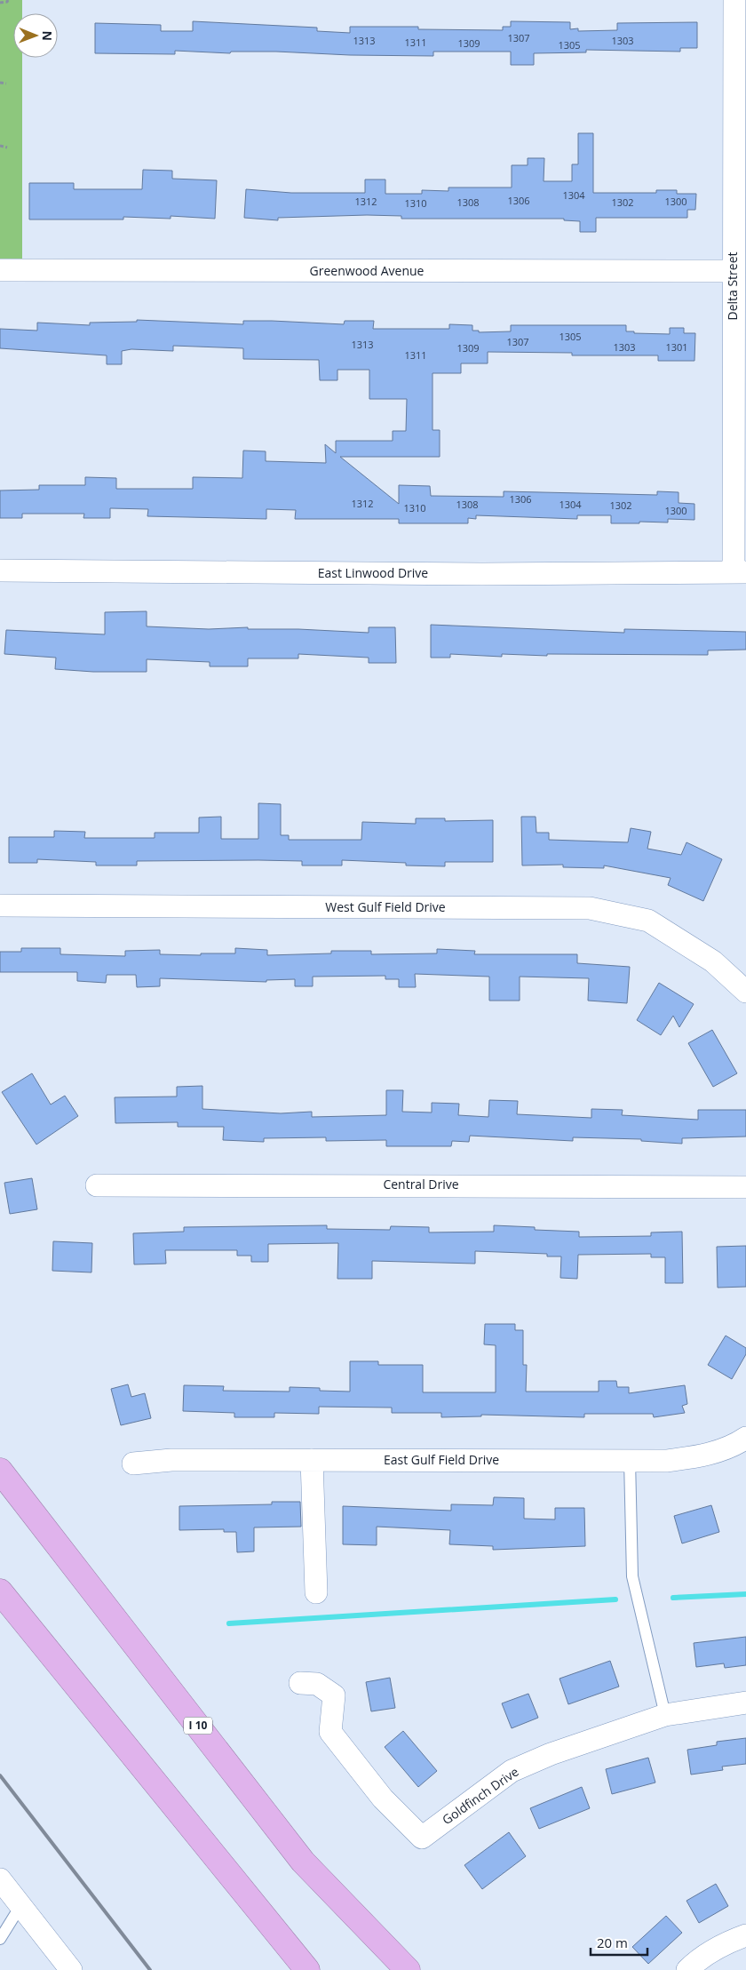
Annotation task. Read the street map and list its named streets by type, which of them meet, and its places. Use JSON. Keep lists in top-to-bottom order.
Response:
{
  "streets": {
    "highway": ["I 10"],
    "street": [
      "Greenwood Avenue",
      "Delta Street",
      "East Linwood Drive",
      "West Gulf Field Drive",
      "Central Drive",
      "East Gulf Field Drive",
      "Goldfinch Drive"
    ]
  },
  "crossings": [
    ["Greenwood Avenue", "Delta Street"],
    ["Delta Street", "East Linwood Drive"]
  ],
  "house_numbers": [
    "1307",
    "1313",
    "1303",
    "1311",
    "1309",
    "1305",
    "1304",
    "1306",
    "1312",
    "1300",
    "1308",
    "1302",
    "1310",
    "1305",
    "1307",
    "1313",
    "1303",
    "1301",
    "1309",
    "1311",
    "1306",
    "1312",
    "1308",
    "1304",
    "1302",
    "1310",
    "1300"
  ],
  "scale_bar": "20 m",
  "north": "right"
}
